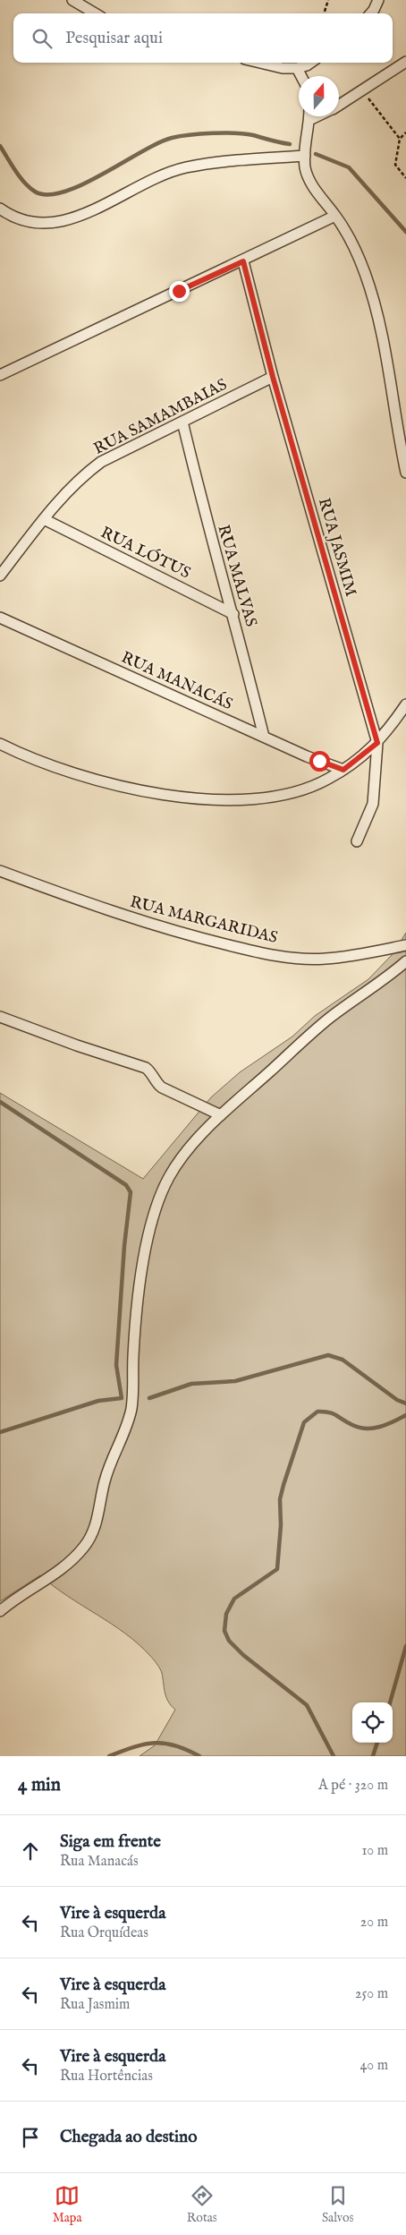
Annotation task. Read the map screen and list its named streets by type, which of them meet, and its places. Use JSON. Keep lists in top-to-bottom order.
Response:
{
  "streets": {
    "street": [
      "RUA SAMAMBAIAS",
      "RUA JASMIM",
      "RUA LÓTUS",
      "RUA MALVAS",
      "RUA MANACÁS",
      "RUA MARGARIDAS"
    ]
  },
  "crossings": [
    ["RUA SAMAMBAIAS", "RUA JASMIM"],
    ["RUA SAMAMBAIAS", "RUA LÓTUS"],
    ["RUA SAMAMBAIAS", "RUA MALVAS"],
    ["RUA LÓTUS", "RUA MALVAS"],
    ["RUA MALVAS", "RUA MANACÁS"]
  ],
  "north": "top",
  "page": {
    "search": "Pesquisar aqui",
    "heading": ["4 min", "A pé · 320 m"],
    "list": [
      ["Siga em frente", "Rua Manacás", "10 m"],
      ["Vire à esquerda", "Rua Orquídeas", "20 m"],
      ["Vire à esquerda", "Rua Jasmim", "250 m"],
      ["Vire à esquerda", "Rua Hortências", "40 m"],
      "Chegada ao destino"
    ],
    "nav": ["Mapa", "Rotas", "Salvos"]
  }
}
